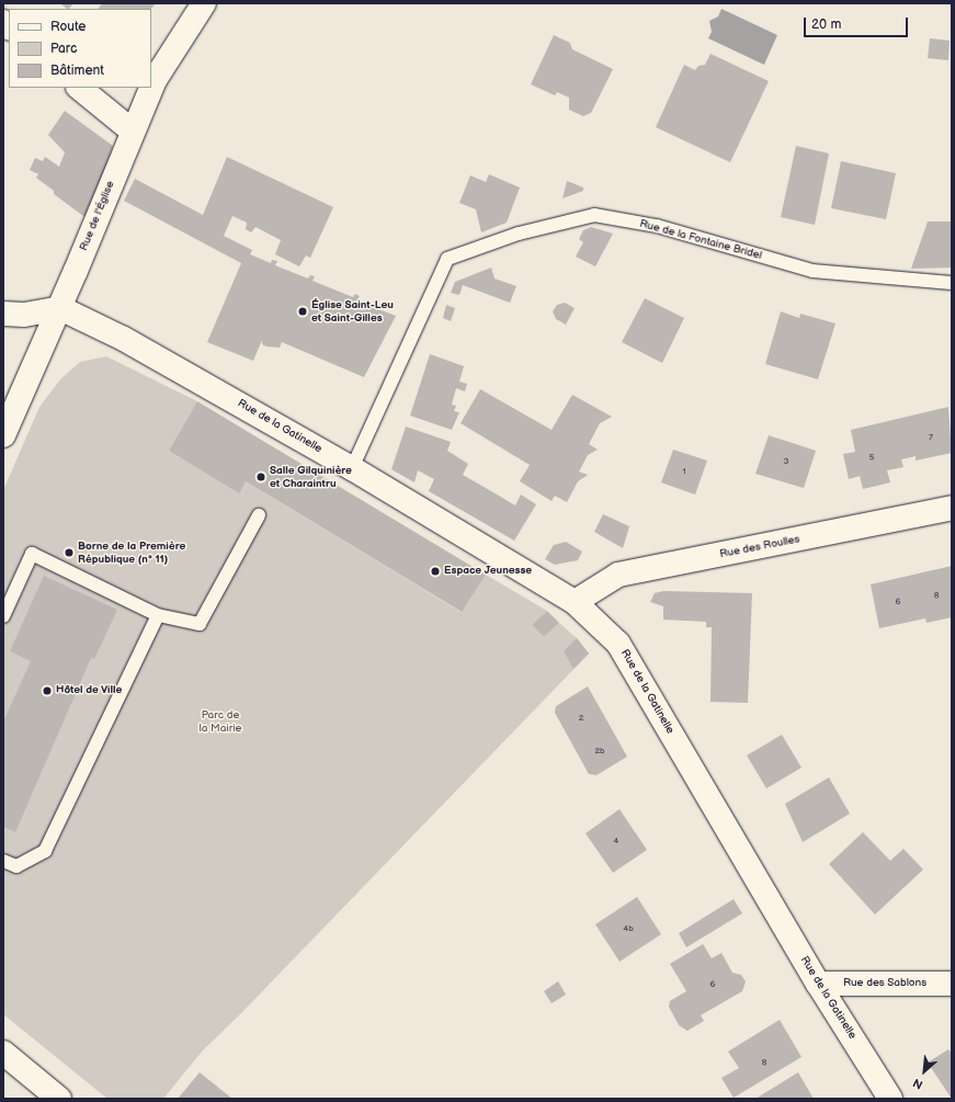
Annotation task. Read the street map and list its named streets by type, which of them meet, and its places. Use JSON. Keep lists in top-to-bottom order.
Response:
{
  "streets": {
    "street": [
      "Rue de l'Église",
      "Rue de la Gatinelle",
      "Rue des Roulles",
      "Rue des Sablons"
    ],
    "lane": ["Rue de la Fontaine Bridel"]
  },
  "crossings": [
    ["Rue de l'Église", "Rue de la Gatinelle"],
    ["Rue de la Fontaine Bridel", "Rue de la Gatinelle"],
    ["Rue de la Gatinelle", "Rue des Roulles"],
    ["Rue de la Gatinelle", "Rue des Sablons"]
  ],
  "parks": ["Parc de la Mairie"],
  "places": [
    "Église Saint-Leu et Saint-Gilles",
    "Salle Gilquinière et Charaintru",
    "Borne de la Première République (n° 11)",
    "Espace Jeunesse",
    "Hôtel de Ville"
  ],
  "house_numbers": [
    "7",
    "5",
    "3",
    "1",
    "8",
    "6",
    "2",
    "2b",
    "4",
    "4b",
    "6",
    "8"
  ],
  "legend": ["Route", "Parc", "Bâtiment"],
  "scale_bar": "20 m",
  "north": "bottom left"
}
